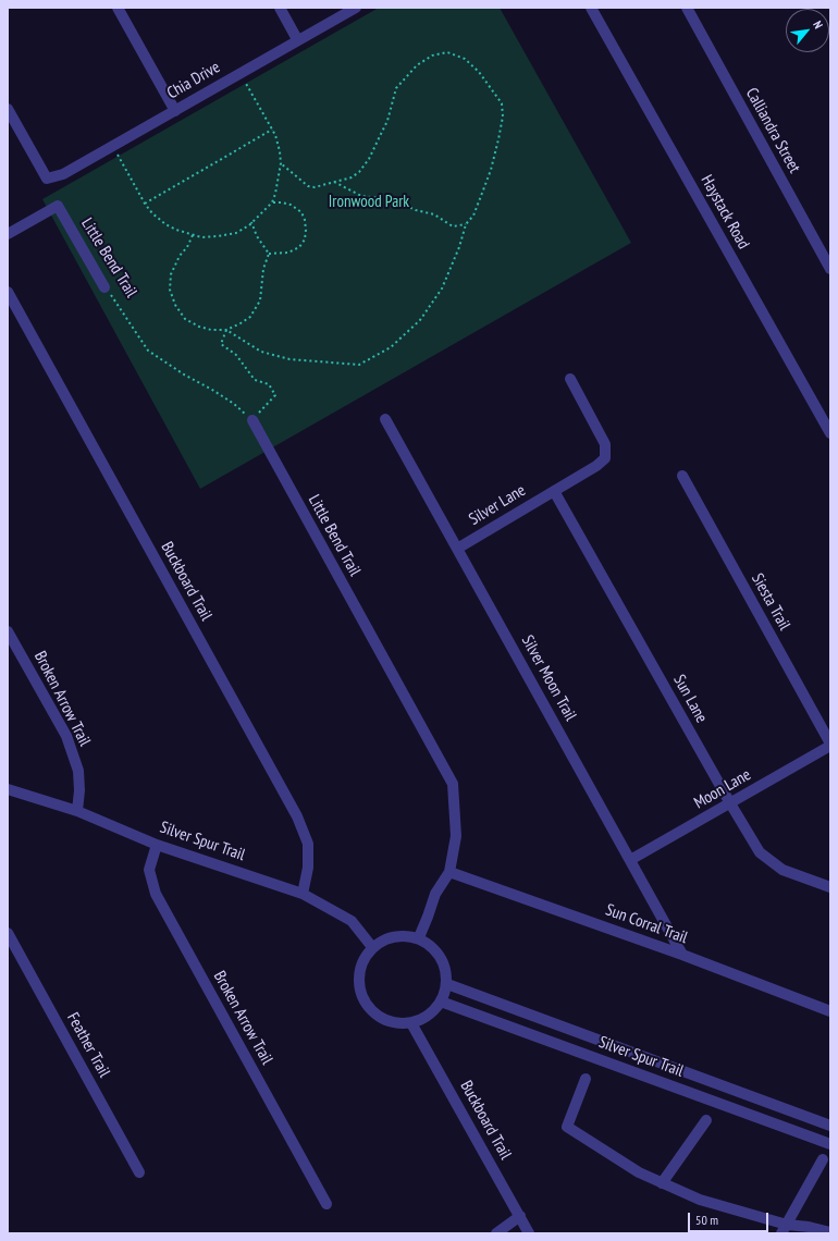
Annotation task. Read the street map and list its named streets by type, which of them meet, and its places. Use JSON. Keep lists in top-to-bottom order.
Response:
{
  "streets": {
    "street": [
      "Chia Drive",
      "Calliandra Street",
      "Haystack Road",
      "Little Bend Trail",
      "Silver Lane",
      "Buckboard Trail",
      "Siesta Trail",
      "Silver Moon Trail",
      "Broken Arrow Trail",
      "Sun Lane",
      "Moon Lane",
      "Silver Spur Trail",
      "Sun Corral Trail",
      "Feather Trail"
    ]
  },
  "crossings": [
    ["Little Bend Trail", "Buckboard Trail"],
    ["Little Bend Trail", "Silver Spur Trail"],
    ["Little Bend Trail", "Sun Corral Trail"],
    ["Silver Lane", "Silver Moon Trail"],
    ["Silver Lane", "Sun Lane"],
    ["Buckboard Trail", "Silver Spur Trail"],
    ["Siesta Trail", "Moon Lane"],
    ["Silver Moon Trail", "Moon Lane"],
    ["Silver Moon Trail", "Sun Corral Trail"],
    ["Broken Arrow Trail", "Silver Spur Trail"],
    ["Sun Lane", "Moon Lane"]
  ],
  "parks": ["Ironwood Park"],
  "scale_bar": "50 m",
  "north": "top right"
}
